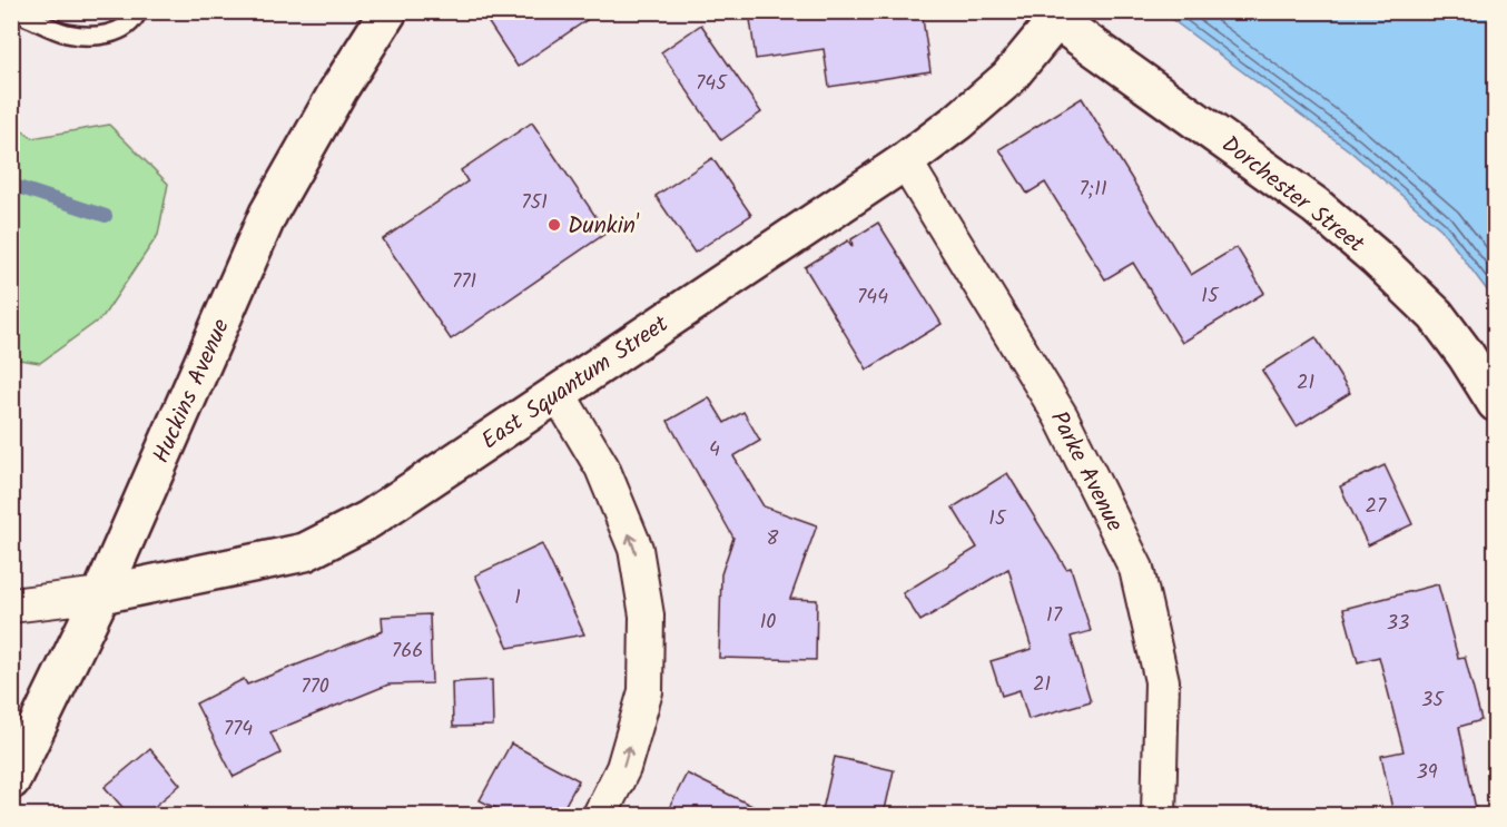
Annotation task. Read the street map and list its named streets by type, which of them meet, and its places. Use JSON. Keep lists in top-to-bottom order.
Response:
{
  "streets": {
    "street": [
      "Dorchester Street",
      "East Squantum Street",
      "Huckins Avenue",
      "Parke Avenue"
    ]
  },
  "crossings": [
    ["Dorchester Street", "East Squantum Street"],
    ["East Squantum Street", "Huckins Avenue"],
    ["East Squantum Street", "Parke Avenue"]
  ],
  "places": ["Dunkin'"],
  "house_numbers": [
    "745",
    "7;11",
    "751",
    "771",
    "15",
    "744",
    "21",
    "4",
    "27",
    "15",
    "8",
    "1",
    "17",
    "10",
    "33",
    "766",
    "21",
    "770",
    "35",
    "774",
    "39"
  ]
}
